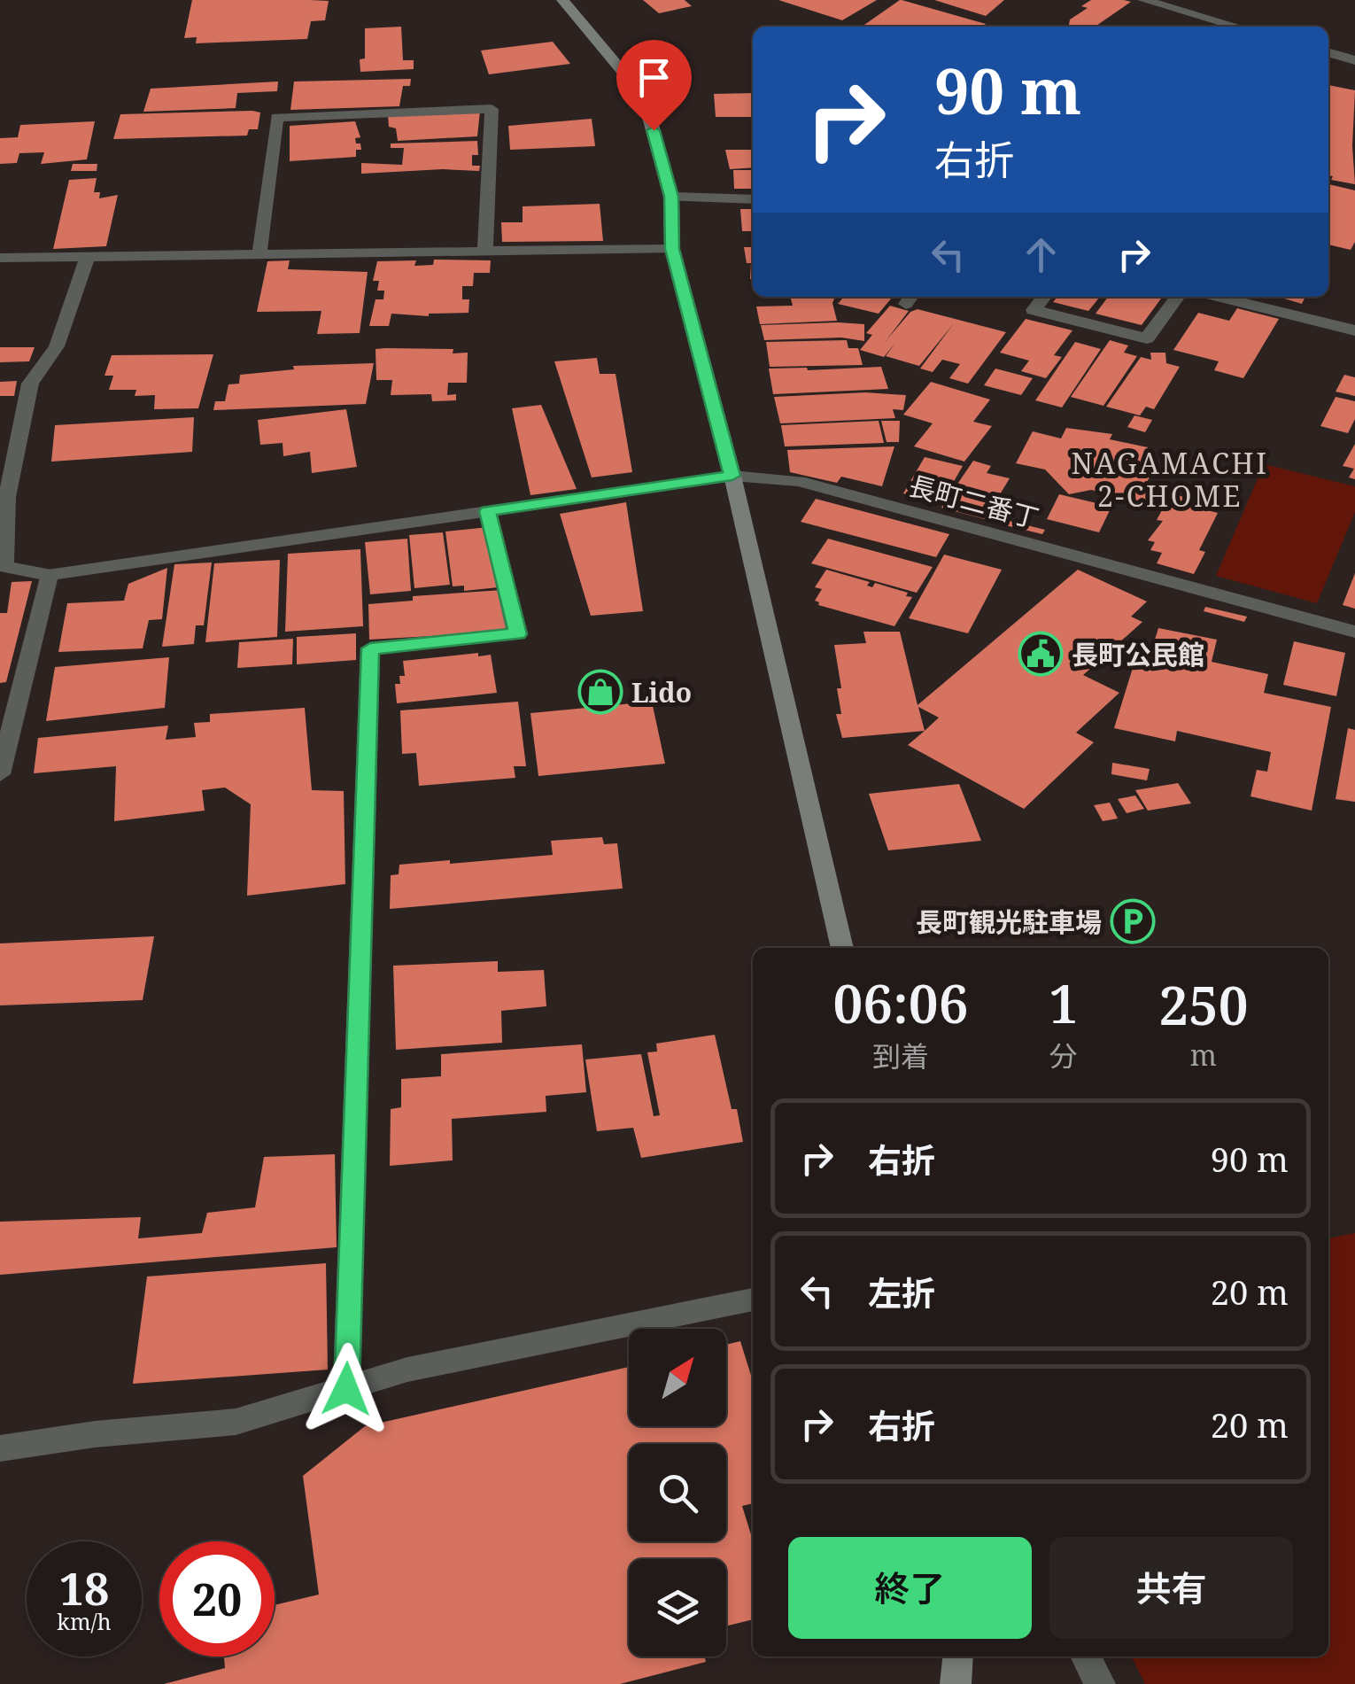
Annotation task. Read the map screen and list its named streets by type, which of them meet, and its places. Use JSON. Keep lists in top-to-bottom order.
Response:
{
  "streets": {
    "street": ["長町二番丁"]
  },
  "districts": ["NAGAMACHI 2-CHOME"],
  "places": {
    "public building": ["長町公民館"],
    "shop": ["Lido"],
    "parking": ["長町観光駐車場"]
  },
  "north": "top right",
  "page": {
    "turn": ["90 m", "右折"],
    "eta": [
      "06:06",
      "到着",
      "1",
      "分",
      "250",
      "m"
    ],
    "list": [
      {
        "name": "右折",
        "value": "90 m"
      },
      {
        "name": "左折",
        "value": "20 m"
      },
      {
        "name": "右折",
        "value": "20 m"
      }
    ],
    "buttons": ["終了", "共有"],
    "speed": "18 km/h",
    "limit": "20"
  }
}
